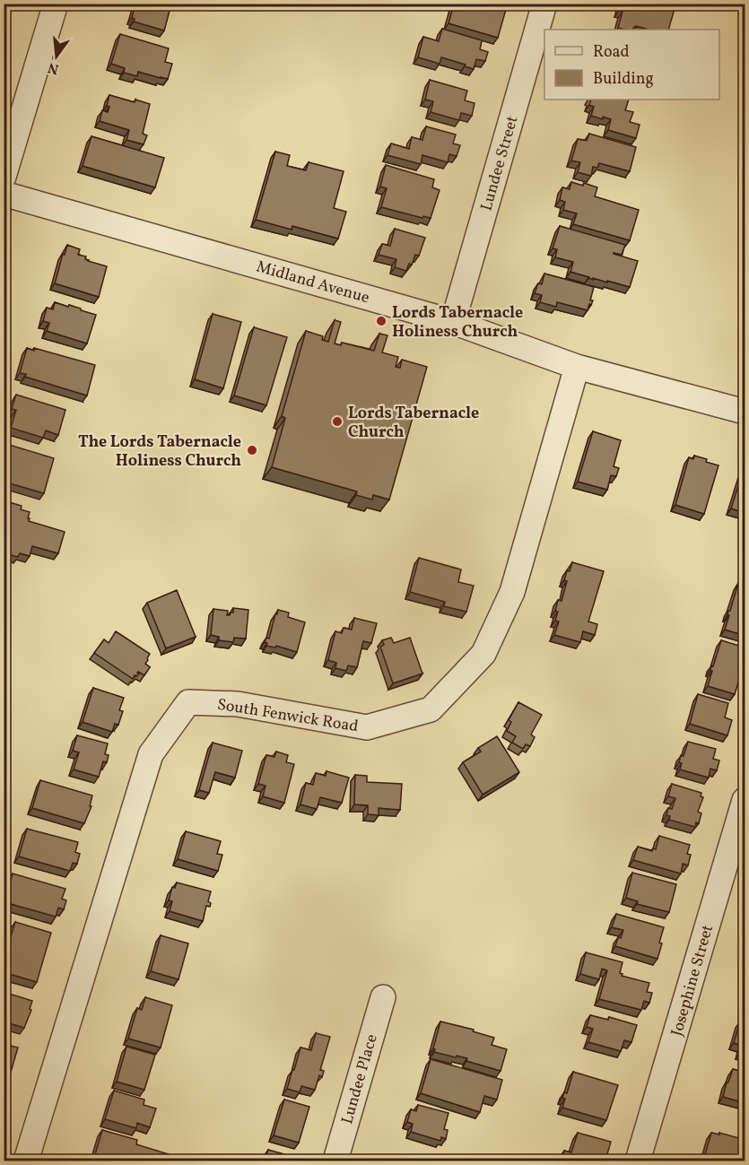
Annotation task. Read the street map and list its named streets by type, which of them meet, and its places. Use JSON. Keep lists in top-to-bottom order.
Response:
{
  "streets": {
    "street": [
      "Lundee Street",
      "Midland Avenue",
      "South Fenwick Road",
      "Josephine Street",
      "Lundee Place"
    ]
  },
  "crossings": [
    ["Lundee Street", "Midland Avenue"],
    ["Midland Avenue", "South Fenwick Road"]
  ],
  "places": ["Lords Tabernacle Holiness Church", "Lords Tabernacle Church", "The Lords Tabernacle Holiness Church"],
  "legend": ["Road", "Building"],
  "north": "bottom"
}
